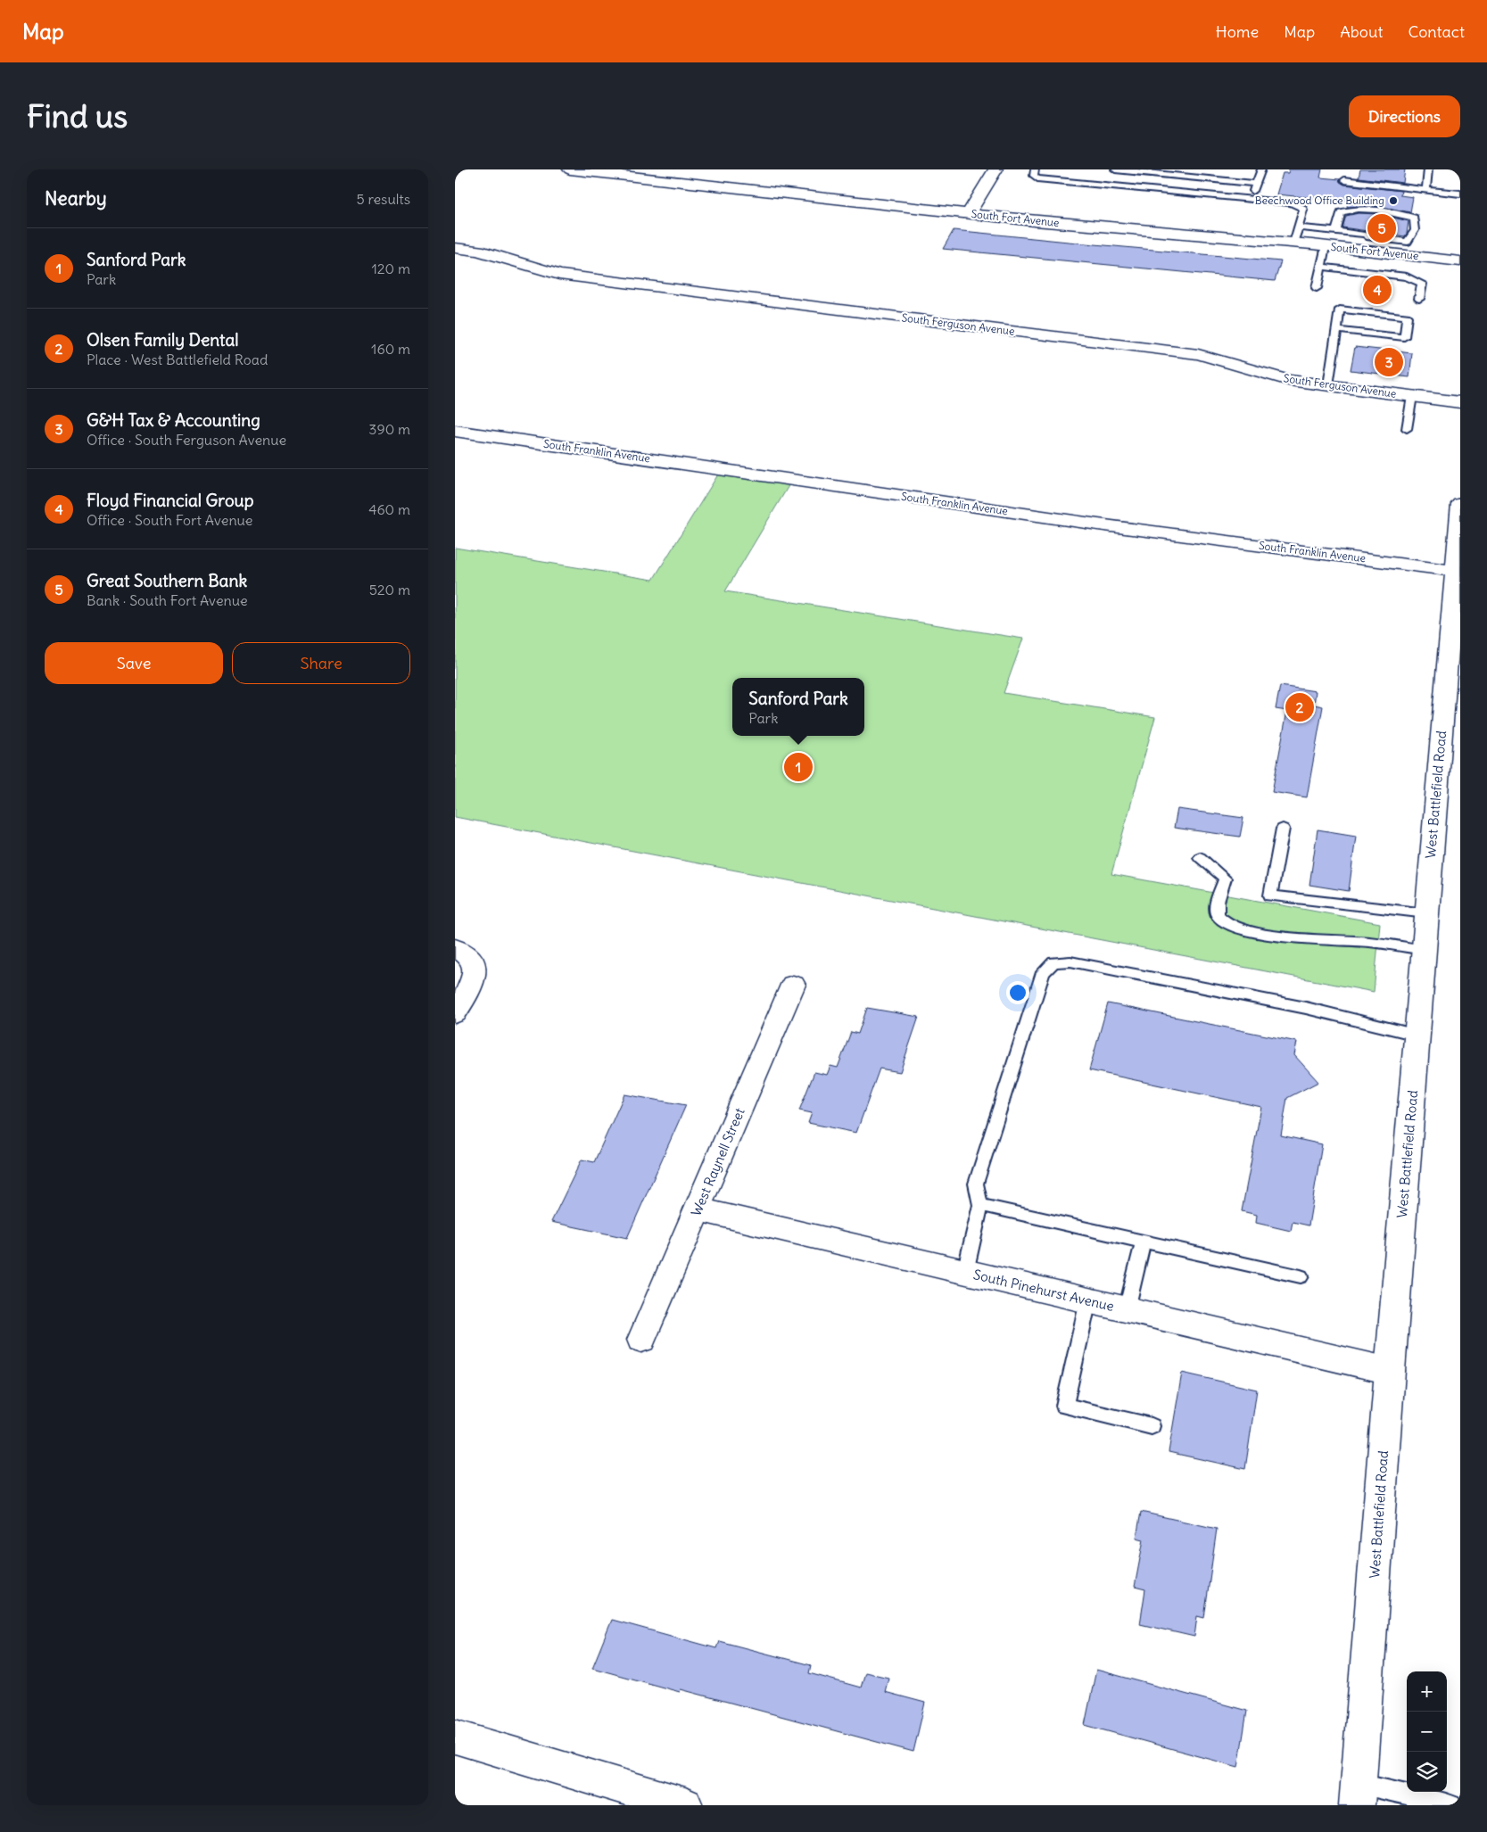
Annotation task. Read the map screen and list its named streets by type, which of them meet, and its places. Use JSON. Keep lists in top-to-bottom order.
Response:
{
  "streets": {
    "street": [
      "South Fort Avenue",
      "South Ferguson Avenue",
      "South Franklin Avenue",
      "West Battlefield Road",
      "West Raynell Street",
      "South Pinehurst Avenue"
    ]
  },
  "crossings": [
    ["South Franklin Avenue", "West Battlefield Road"],
    ["West Battlefield Road", "South Pinehurst Avenue"],
    ["West Raynell Street", "South Pinehurst Avenue"]
  ],
  "places": ["Beechwood Office Building"],
  "page": {
    "header": "Map",
    "nav": [
      "Home",
      "Map",
      "About",
      "Contact"
    ],
    "buttons": [
      "Directions",
      ["Save", "Share"]
    ],
    "title": "Find us",
    "heading": ["Nearby", "5 results"],
    "pins": [
      "5",
      "4",
      "3",
      "2",
      "1"
    ],
    "list": [
      {
        "mark": "1",
        "name": "Sanford Park",
        "note": "Park",
        "value": "120 m"
      },
      {
        "mark": "2",
        "name": "Olsen Family Dental",
        "note": "Place · West Battlefield Road",
        "value": "160 m"
      },
      {
        "mark": "3",
        "name": "G&H Tax & Accounting",
        "note": "Office · South Ferguson Avenue",
        "value": "390 m"
      },
      {
        "mark": "4",
        "name": "Floyd Financial Group",
        "note": "Office · South Fort Avenue",
        "value": "460 m"
      },
      {
        "mark": "5",
        "name": "Great Southern Bank",
        "note": "Bank · South Fort Avenue",
        "value": "520 m"
      }
    ],
    "popup": ["Sanford Park", "Park"],
    "map_buttons": ["+", "−"]
  }
}
